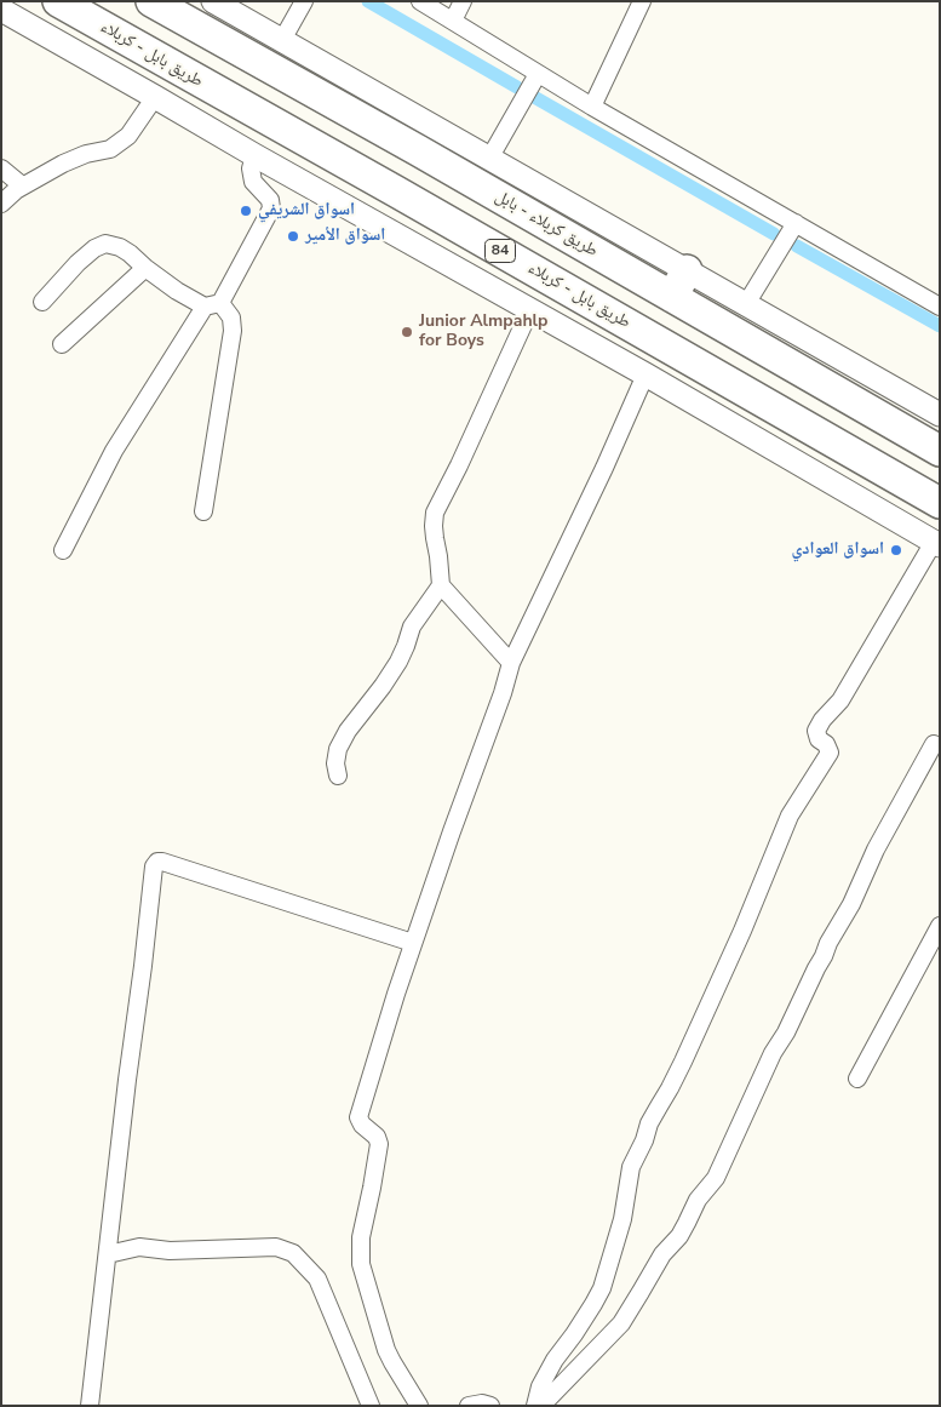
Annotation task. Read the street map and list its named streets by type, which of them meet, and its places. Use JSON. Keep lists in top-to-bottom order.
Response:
{
  "streets": {
    "highway": ["طريق بابل - كربلاء", "طريق كربلاء - بابل", "84"]
  },
  "places": [
    "اسواق الشريفي",
    "اسواق الأمير",
    "Junior Almpahlp for Boys",
    "اسواق العوادي"
  ]
}
